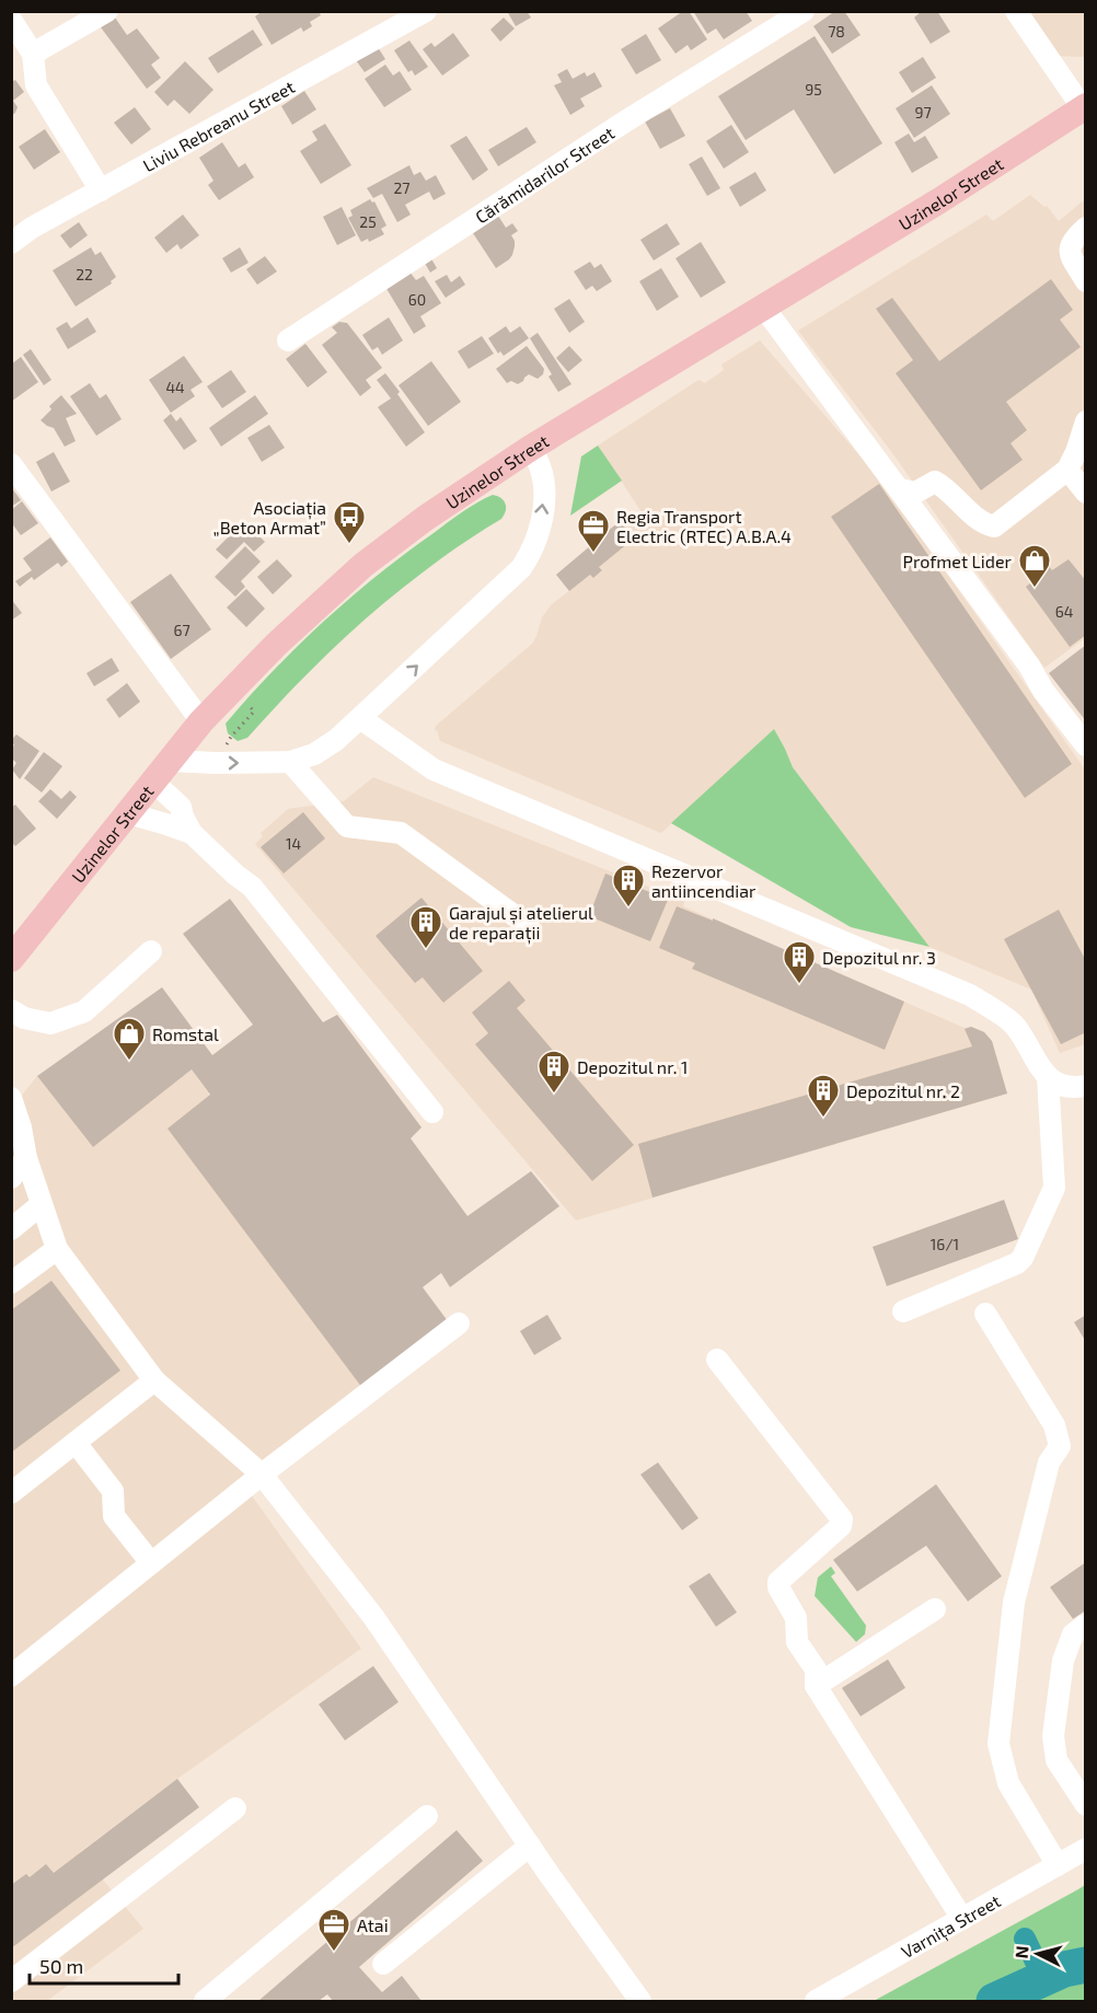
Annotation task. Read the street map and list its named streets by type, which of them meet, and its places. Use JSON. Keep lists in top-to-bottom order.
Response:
{
  "streets": {
    "main road": ["Uzinelor Street"],
    "street": ["Liviu Rebreanu Street", "Cărămidarilor Street", "Varnița Street"]
  },
  "places": {
    "bus stop": ["Asociația „Beton Armat”"],
    "office": ["Regia Transport Electric (RTEC) A.B.A.4", "Atai"],
    "shop": ["Profmet Lider", "Romstal"],
    "building": [
      "Rezervor antiincendiar",
      "Garajul și atelierul de reparații",
      "Depozitul nr. 3",
      "Depozitul nr. 1",
      "Depozitul nr. 2"
    ]
  },
  "house_numbers": [
    "78",
    "95",
    "97",
    "27",
    "25",
    "22",
    "60",
    "44",
    "64",
    "67",
    "14",
    "16/1"
  ],
  "scale_bar": "50 m",
  "north": "left"
}
